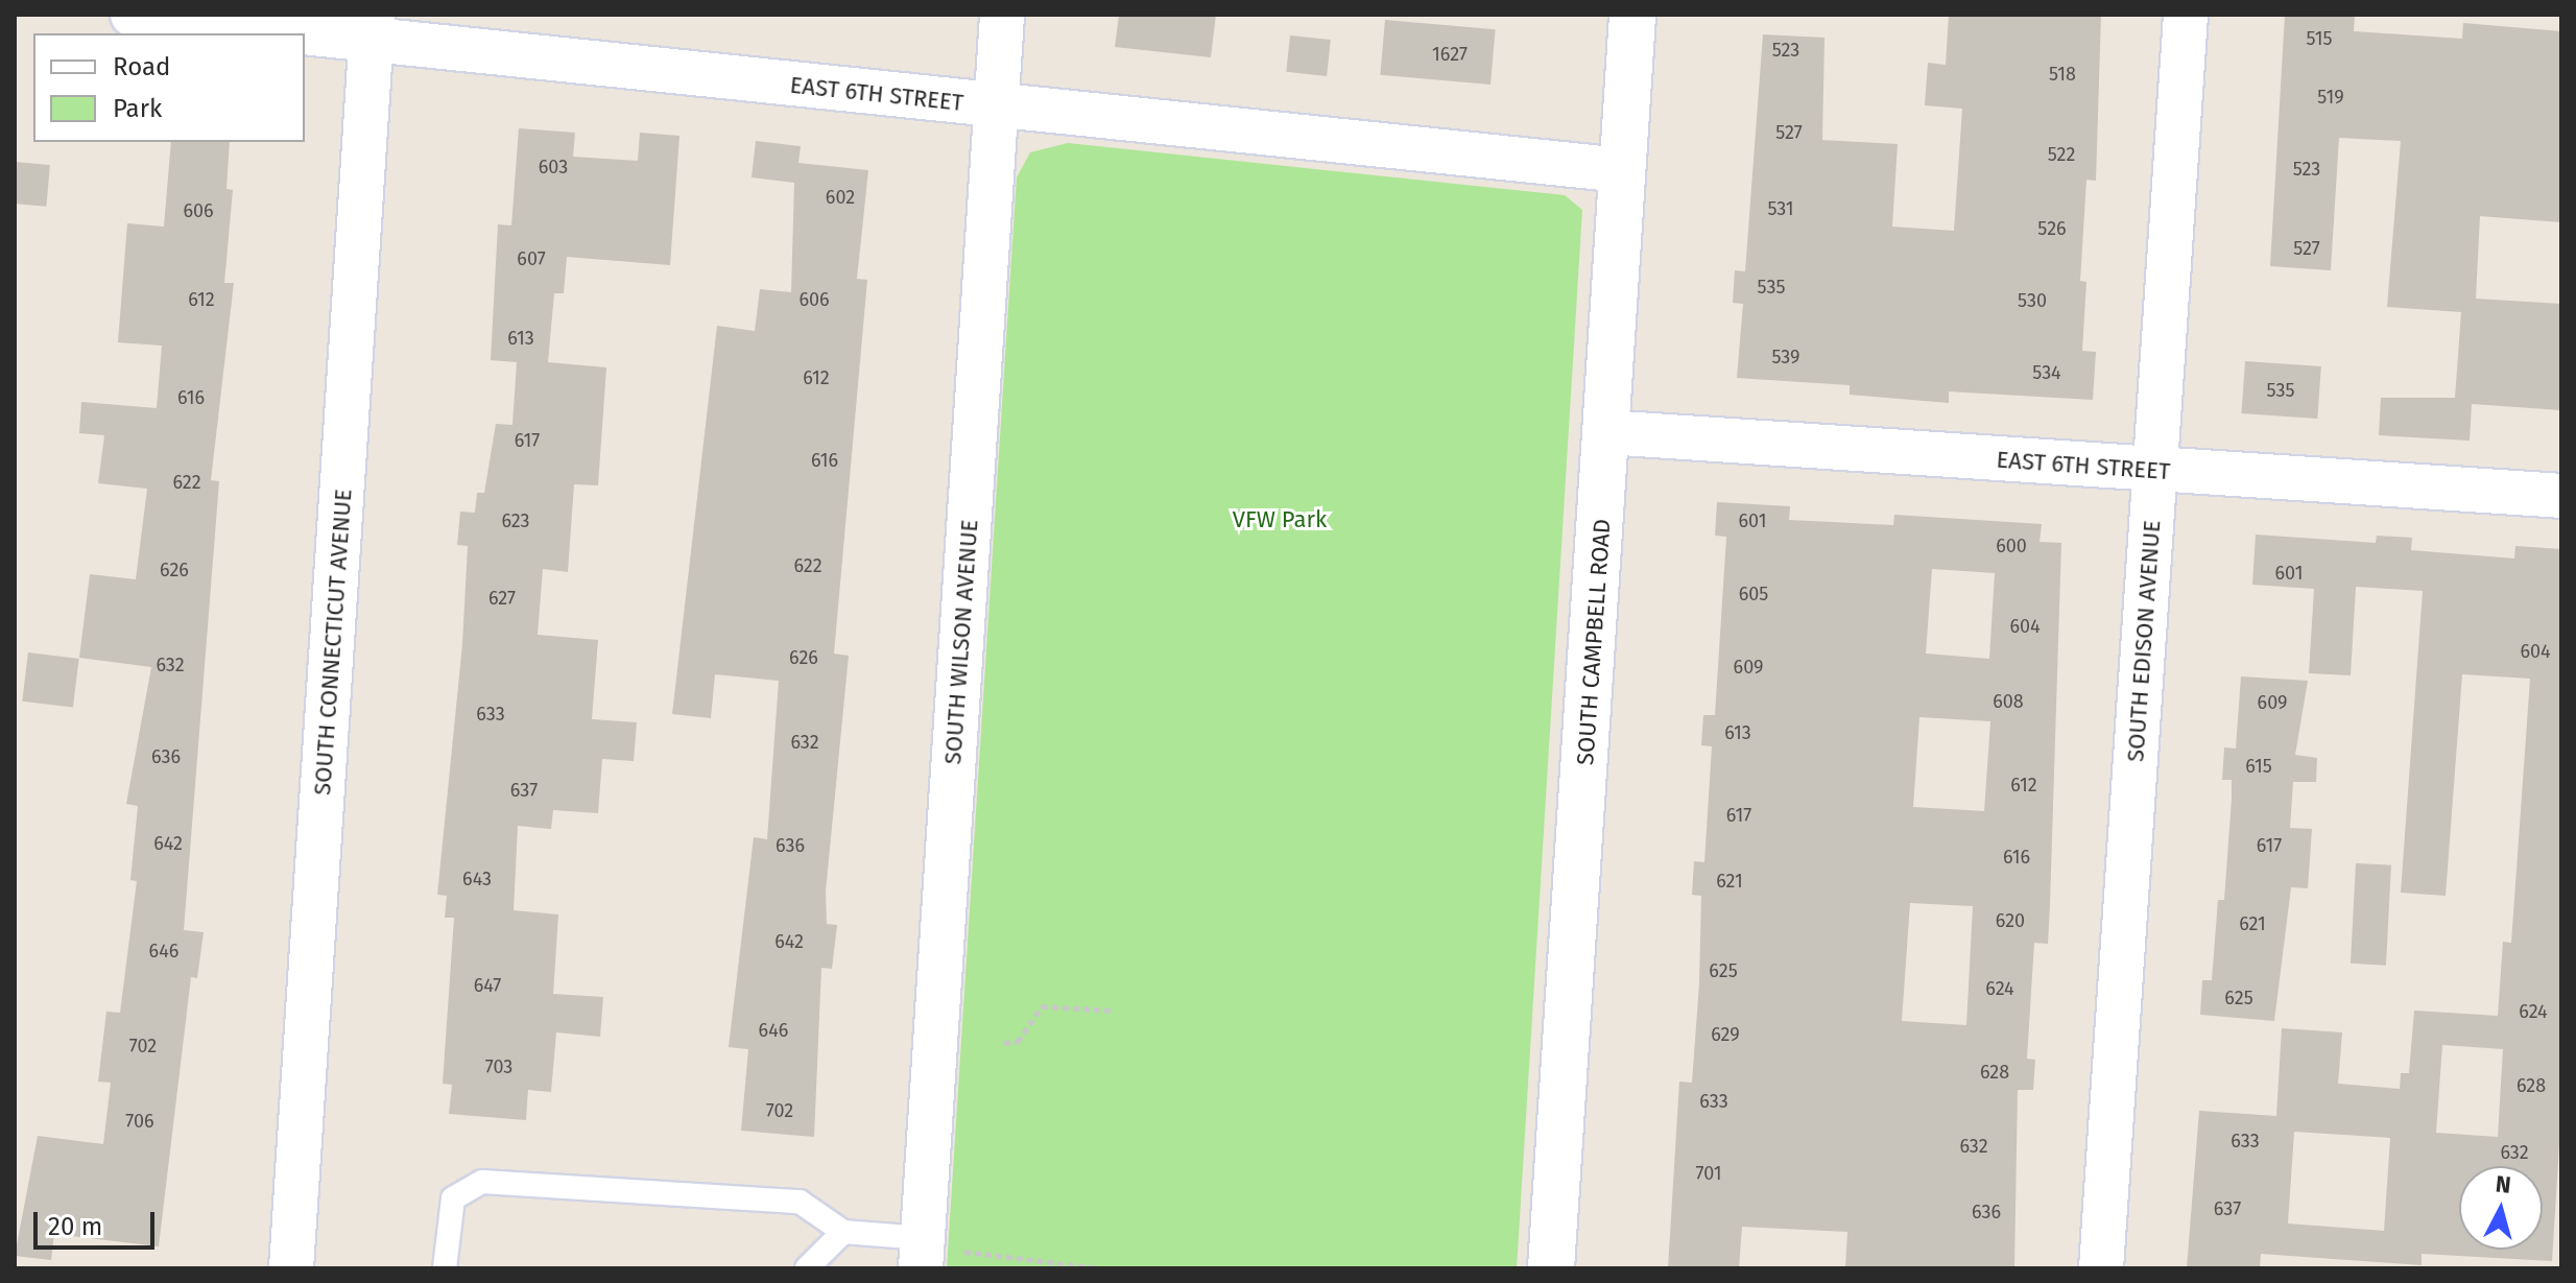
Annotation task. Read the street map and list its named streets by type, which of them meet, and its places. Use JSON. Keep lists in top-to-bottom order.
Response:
{
  "streets": {
    "street": [
      "EAST 6TH STREET",
      "SOUTH EDISON AVENUE",
      "SOUTH CONNECTICUT AVENUE",
      "SOUTH WILSON AVENUE",
      "SOUTH CAMPBELL ROAD"
    ]
  },
  "crossings": [
    ["EAST 6TH STREET", "SOUTH EDISON AVENUE"],
    ["EAST 6TH STREET", "SOUTH CONNECTICUT AVENUE"],
    ["EAST 6TH STREET", "SOUTH WILSON AVENUE"],
    ["EAST 6TH STREET", "SOUTH CAMPBELL ROAD"]
  ],
  "parks": ["VFW Park"],
  "house_numbers": [
    "515",
    "523",
    "1627",
    "518",
    "519",
    "527",
    "522",
    "603",
    "523",
    "602",
    "531",
    "606",
    "526",
    "527",
    "607",
    "535",
    "612",
    "606",
    "530",
    "613",
    "539",
    "534",
    "612",
    "535",
    "616",
    "617",
    "616",
    "622",
    "623",
    "601",
    "600",
    "622",
    "626",
    "601",
    "605",
    "627",
    "604",
    "604",
    "626",
    "632",
    "609",
    "608",
    "609",
    "633",
    "613",
    "632",
    "636",
    "615",
    "612",
    "637",
    "617",
    "642",
    "636",
    "617",
    "616",
    "643",
    "621",
    "620",
    "621",
    "642",
    "646",
    "625",
    "647",
    "624",
    "625",
    "624",
    "646",
    "629",
    "702",
    "703",
    "628",
    "628",
    "633",
    "702",
    "706",
    "633",
    "632",
    "632",
    "701",
    "637",
    "636"
  ],
  "legend": ["Road", "Park"],
  "scale_bar": "20 m",
  "north": "top"
}
